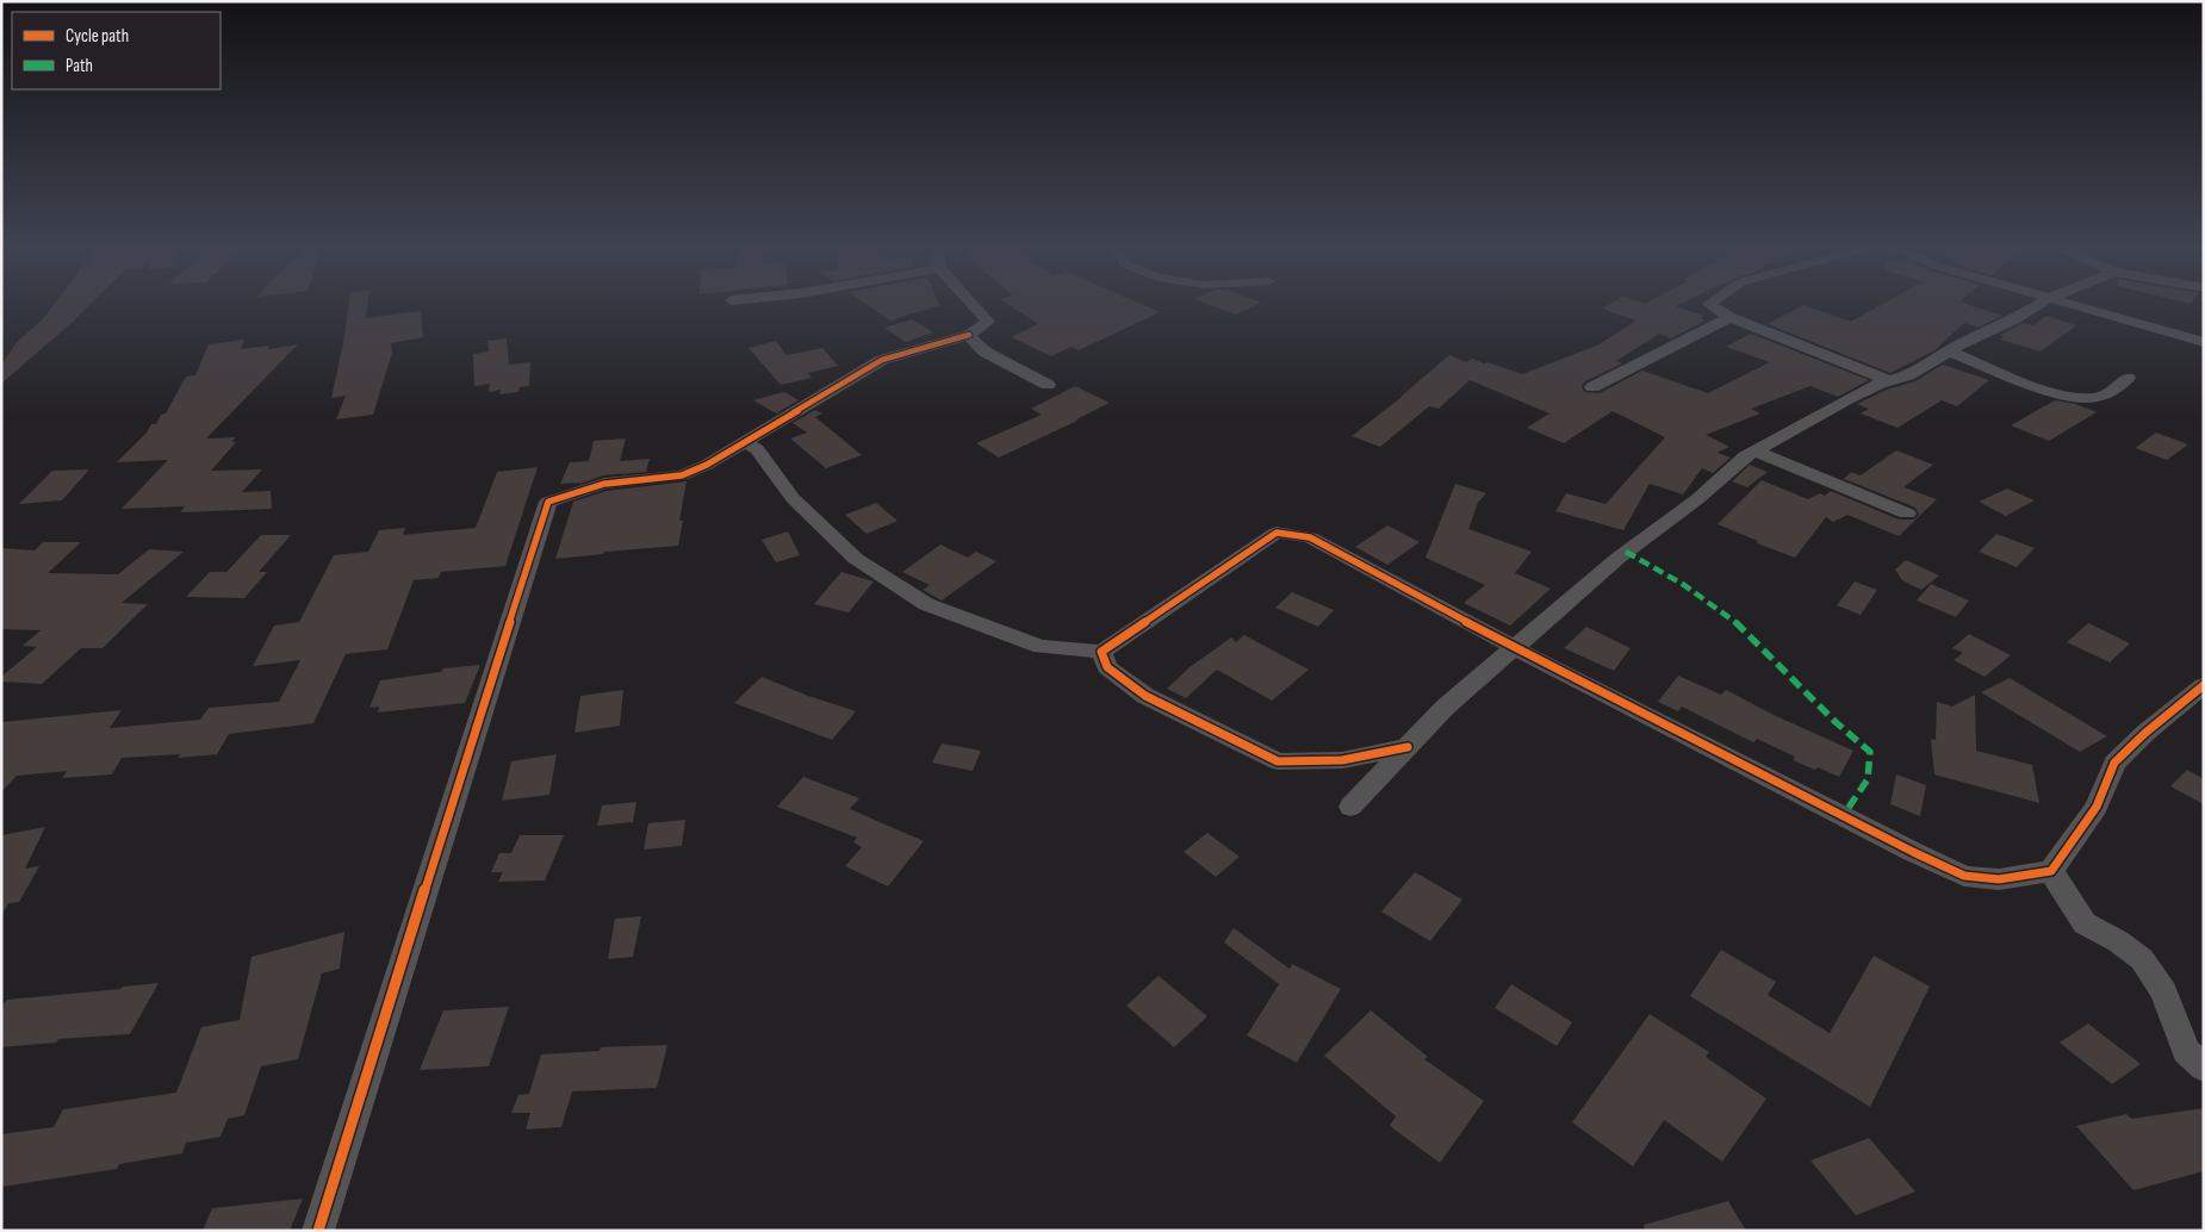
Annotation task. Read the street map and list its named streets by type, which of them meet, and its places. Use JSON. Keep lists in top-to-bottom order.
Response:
{
  "legend": ["Cycle path", "Path"]
}
